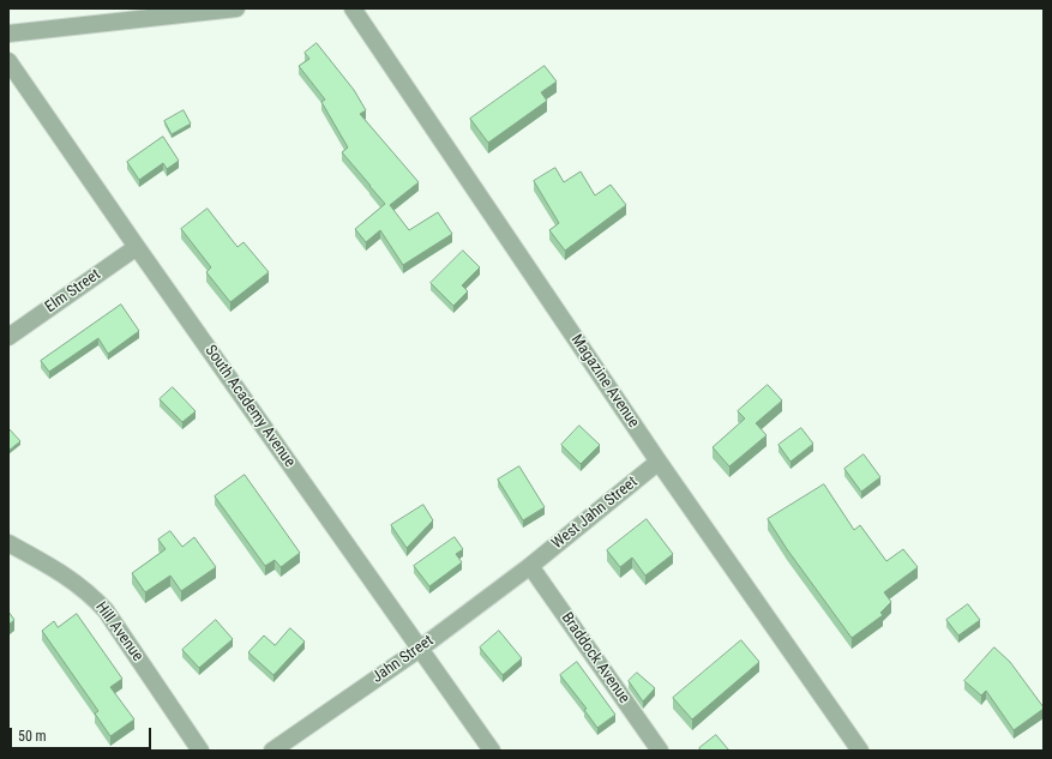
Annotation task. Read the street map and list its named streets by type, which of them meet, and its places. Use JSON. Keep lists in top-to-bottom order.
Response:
{
  "streets": {
    "street": [
      "Elm Street",
      "Magazine Avenue",
      "South Academy Avenue",
      "West Jahn Street",
      "Hill Avenue",
      "Braddock Avenue",
      "Jahn Street"
    ]
  },
  "crossings": [
    ["Elm Street", "South Academy Avenue"],
    ["Magazine Avenue", "West Jahn Street"],
    ["South Academy Avenue", "Jahn Street"],
    ["West Jahn Street", "Braddock Avenue"],
    ["West Jahn Street", "Jahn Street"],
    ["Braddock Avenue", "Jahn Street"]
  ],
  "scale_bar": "50 m"
}
